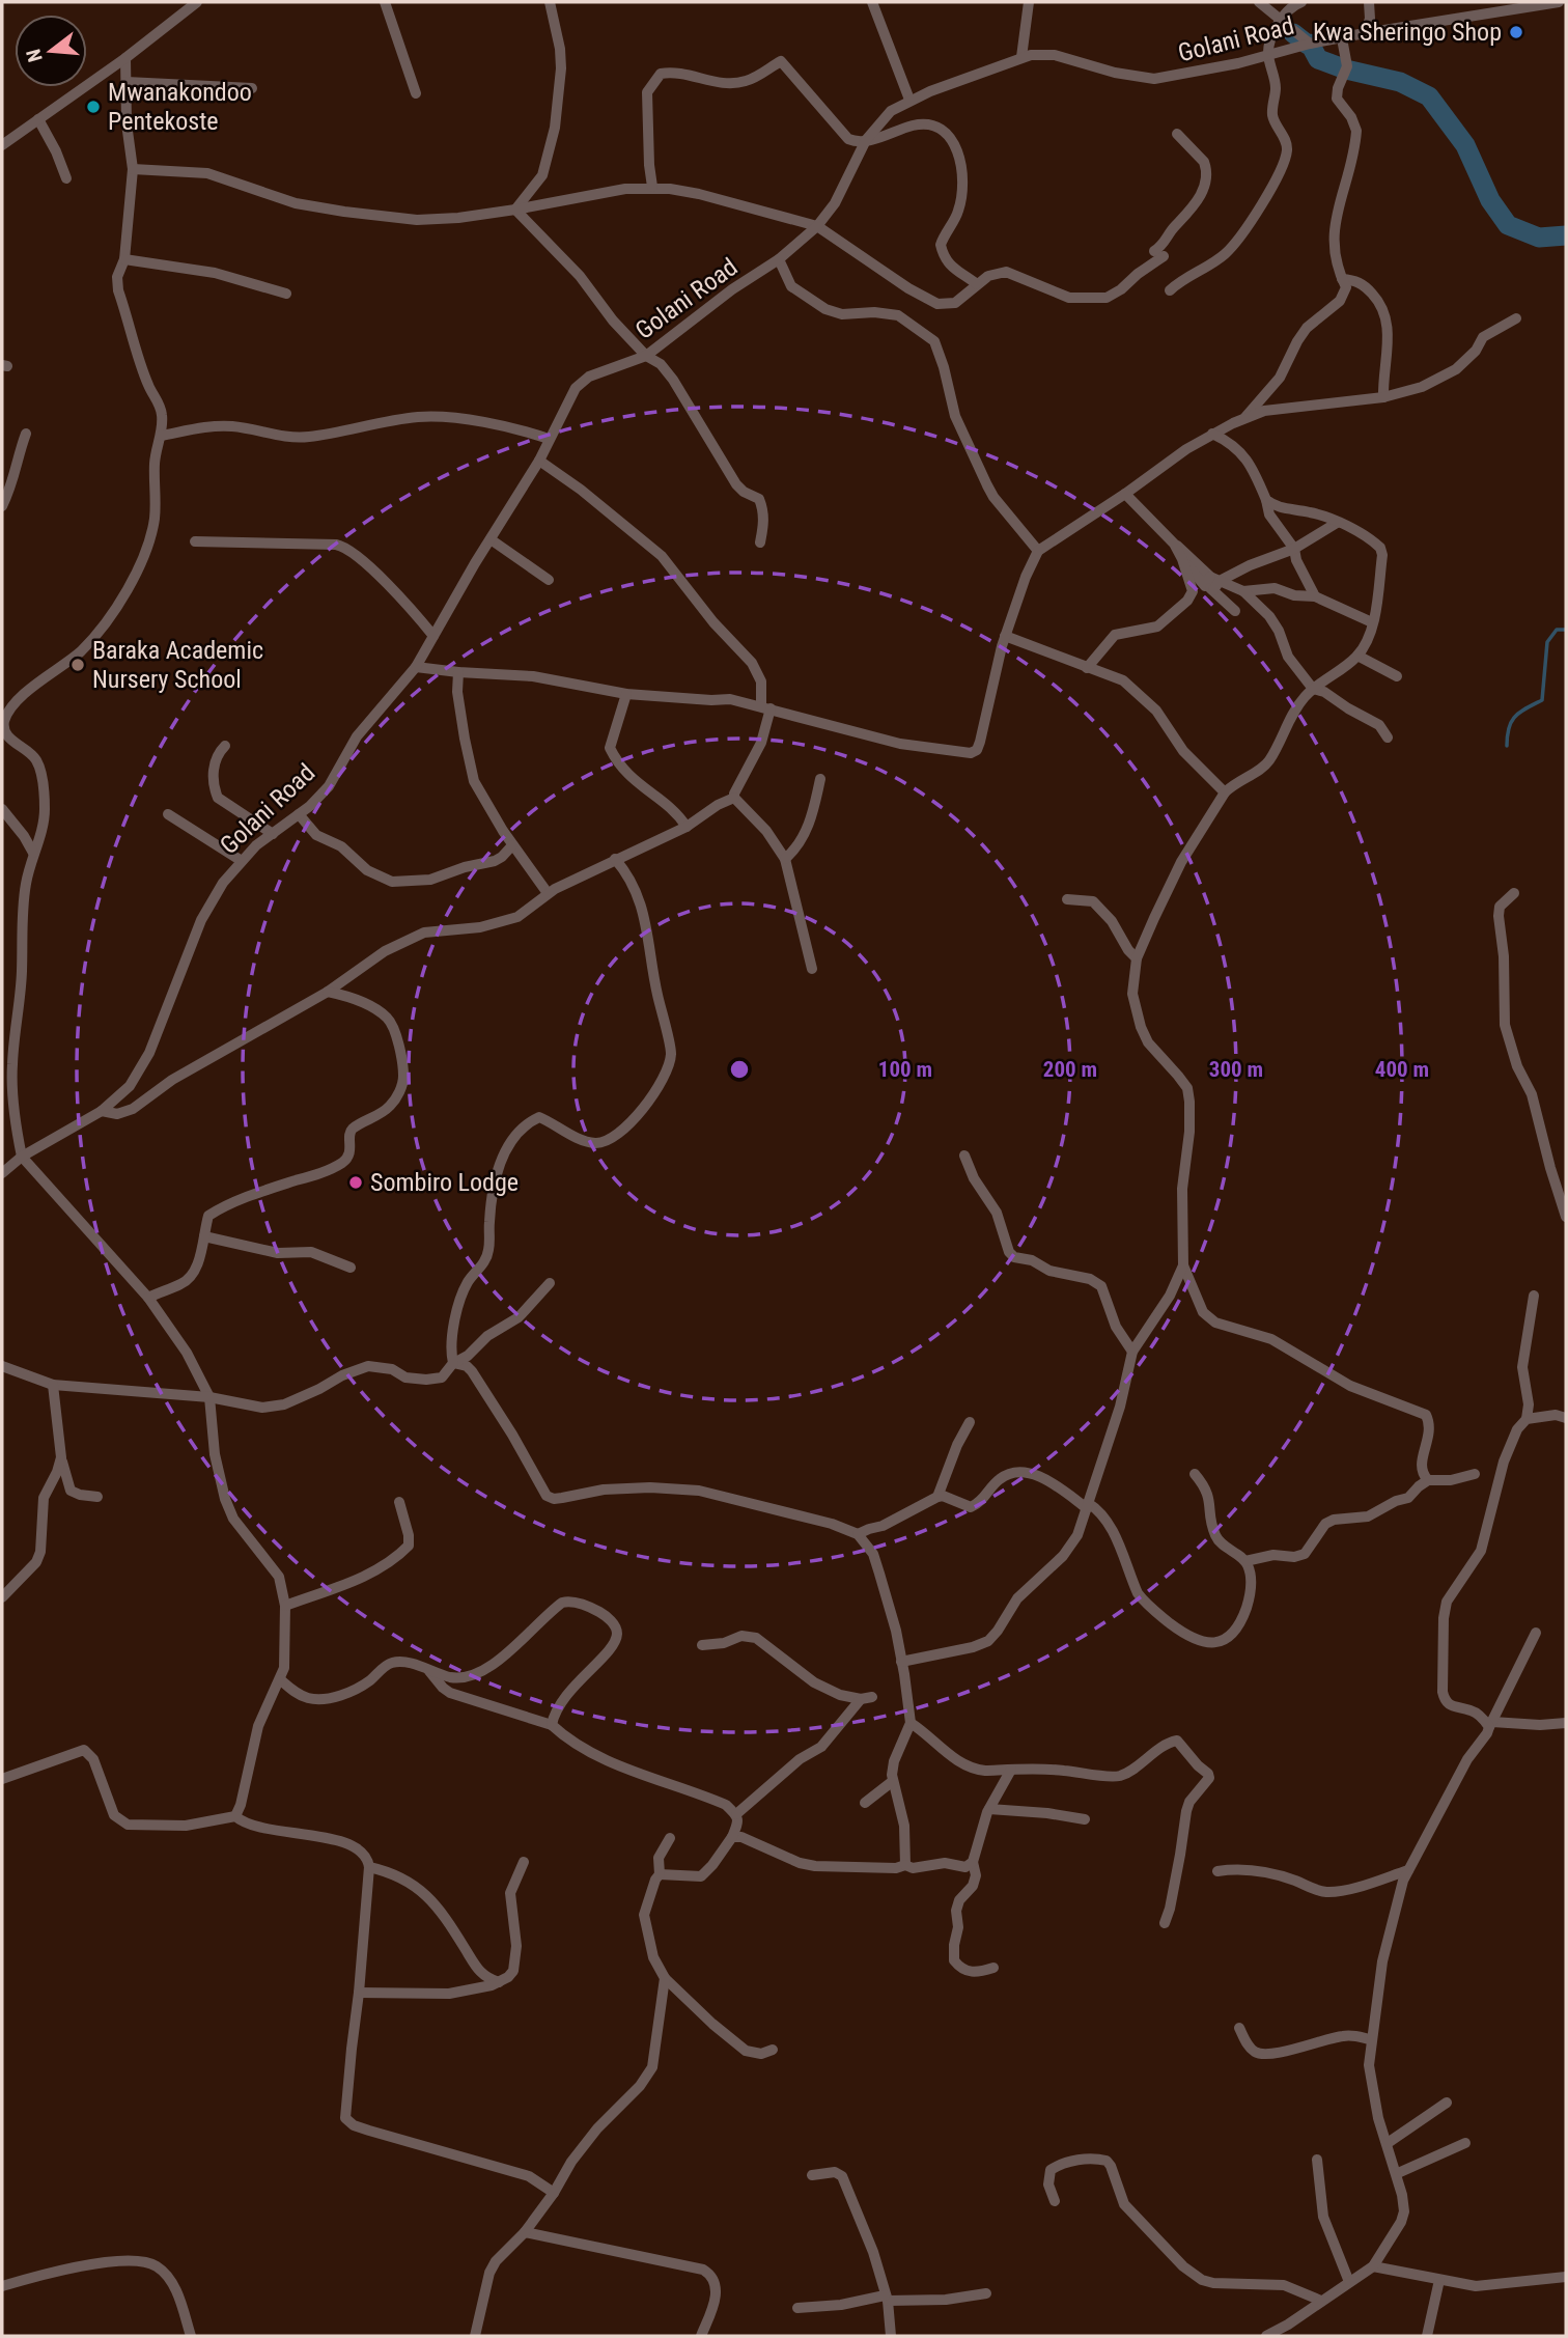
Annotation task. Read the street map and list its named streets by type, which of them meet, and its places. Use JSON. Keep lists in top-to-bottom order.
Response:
{
  "streets": {
    "street": ["Golani Road"]
  },
  "places": [
    "Kwa Sheringo Shop",
    "Mwanakondoo Pentekoste",
    "Baraka Academic Nursery School",
    "Sombiro Lodge"
  ],
  "north": "left",
  "rings": [
    "100 m",
    "200 m",
    "300 m",
    "400 m"
  ]
}
